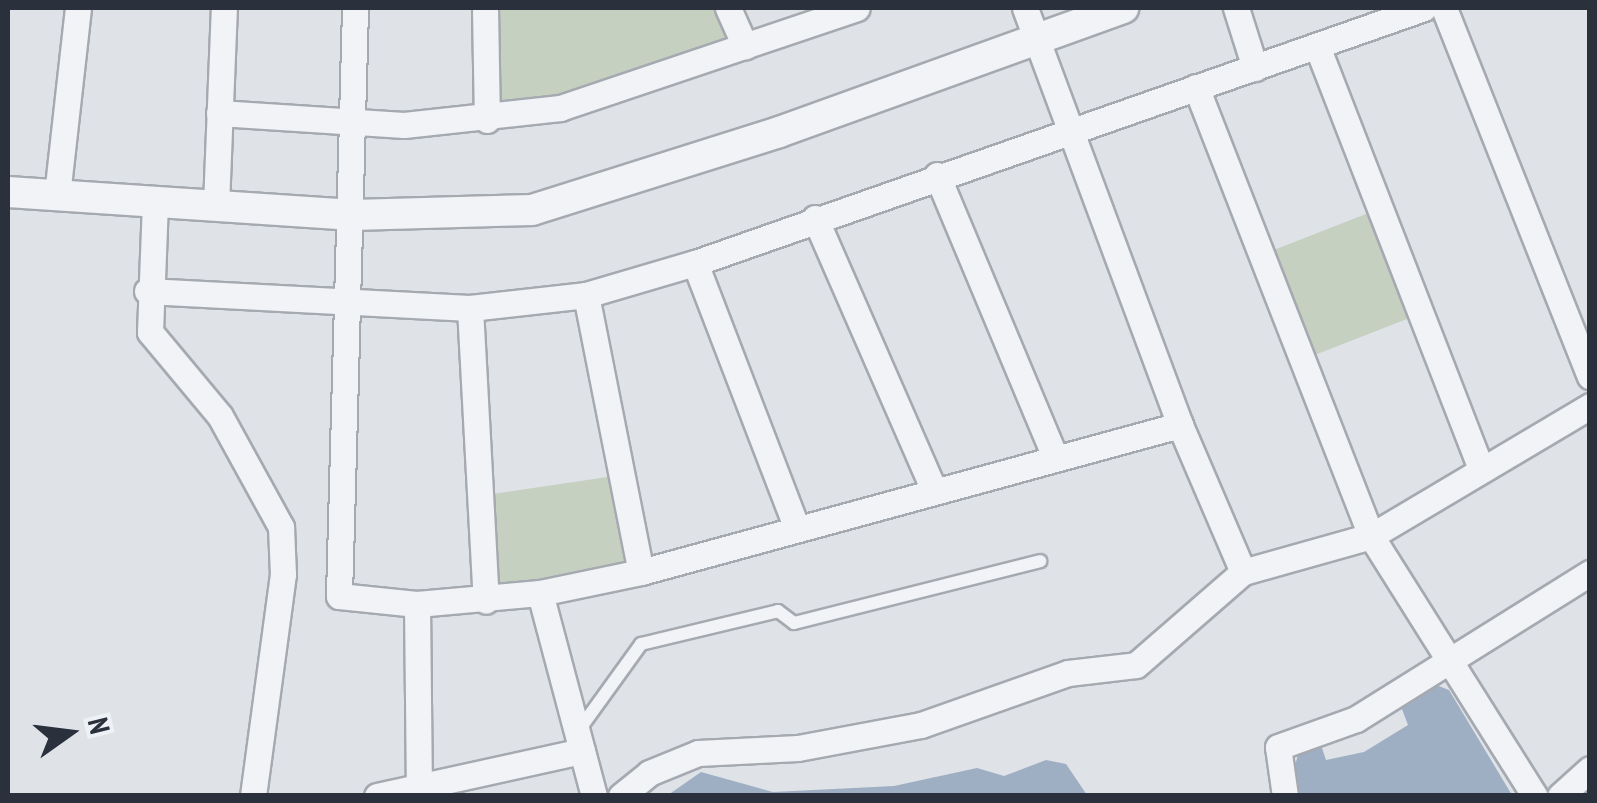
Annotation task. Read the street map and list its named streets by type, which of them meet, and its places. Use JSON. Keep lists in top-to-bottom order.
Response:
{
  "north": "right"
}
